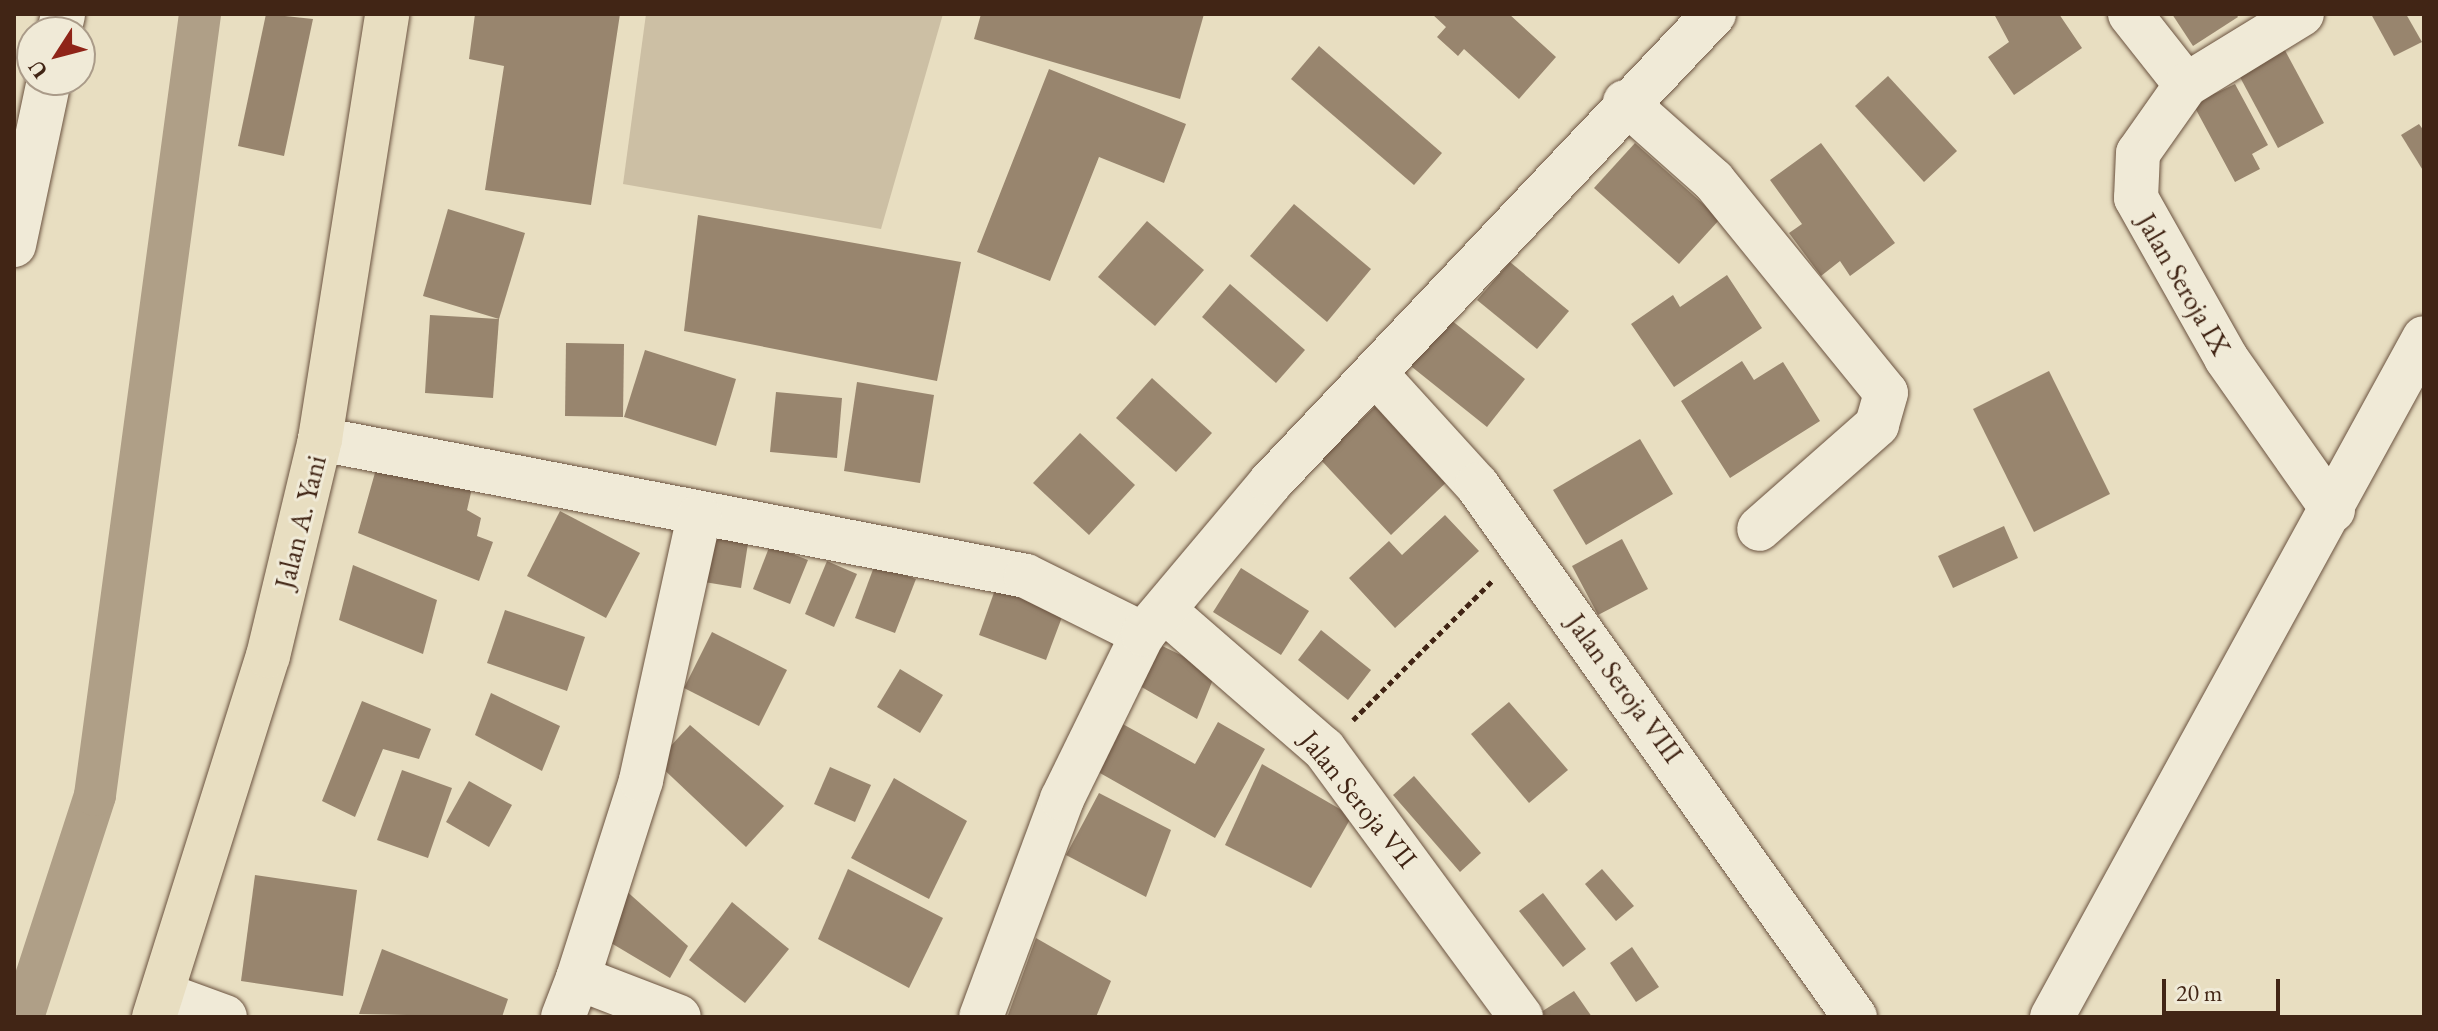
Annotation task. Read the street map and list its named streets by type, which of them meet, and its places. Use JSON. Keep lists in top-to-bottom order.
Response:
{
  "streets": {
    "highway": ["Jalan A. Yani"],
    "street": ["Jalan Seroja IX", "Jalan Seroja VIII", "Jalan Seroja VII"]
  },
  "crossings": [
    ["Jalan A. Yani", "Jalan Seroja VII"]
  ],
  "scale_bar": "20 m",
  "north": "bottom left"
}
